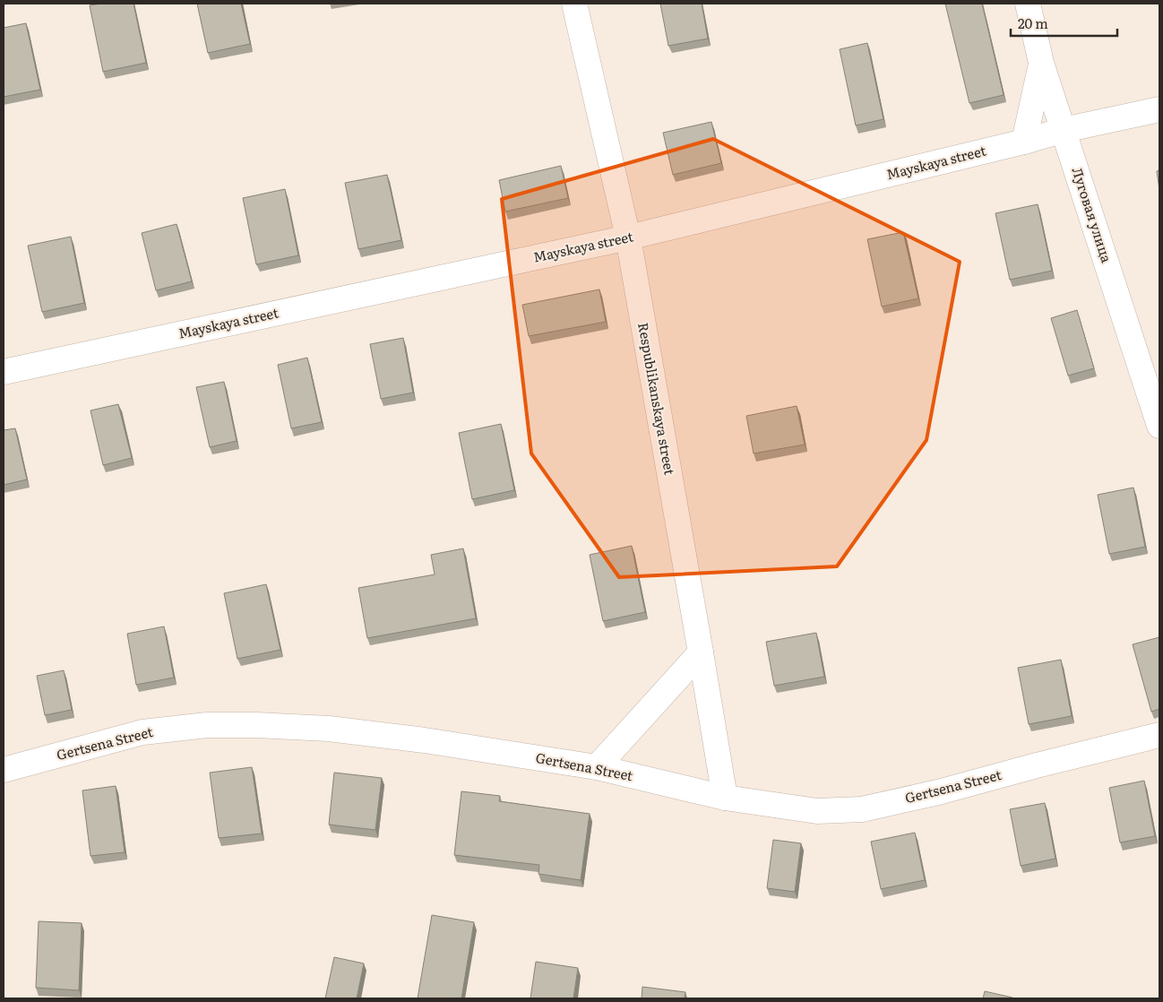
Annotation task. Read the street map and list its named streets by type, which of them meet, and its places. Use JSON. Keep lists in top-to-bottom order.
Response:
{
  "streets": {
    "street": [
      "Mayskaya street",
      "Луговая улица",
      "Respublikanskaya street",
      "Gertsena Street"
    ]
  },
  "crossings": [
    ["Mayskaya street", "Луговая улица"],
    ["Mayskaya street", "Respublikanskaya street"],
    ["Respublikanskaya street", "Gertsena Street"]
  ],
  "scale_bar": "20 m"
}
